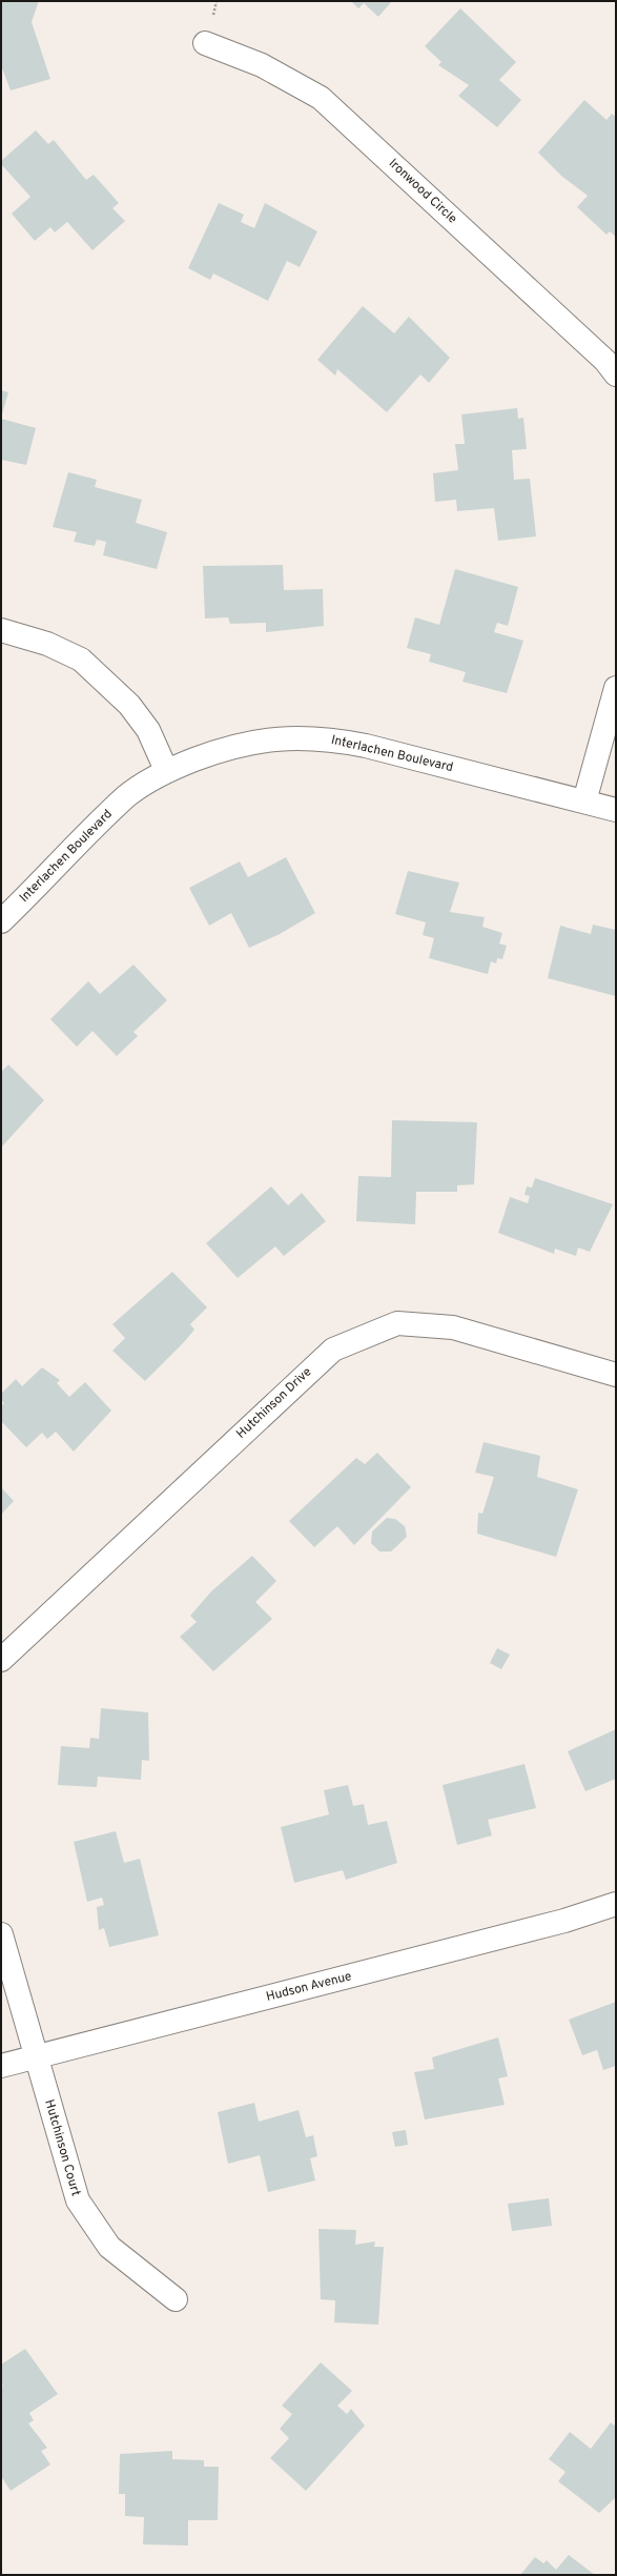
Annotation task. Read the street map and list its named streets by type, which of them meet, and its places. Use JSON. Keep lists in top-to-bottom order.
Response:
{
  "streets": {
    "street": [
      "Ironwood Circle",
      "Interlachen Boulevard",
      "Hutchinson Drive",
      "Hudson Avenue",
      "Hutchinson Court"
    ]
  },
  "crossings": [
    ["Hudson Avenue", "Hutchinson Court"]
  ]
}
